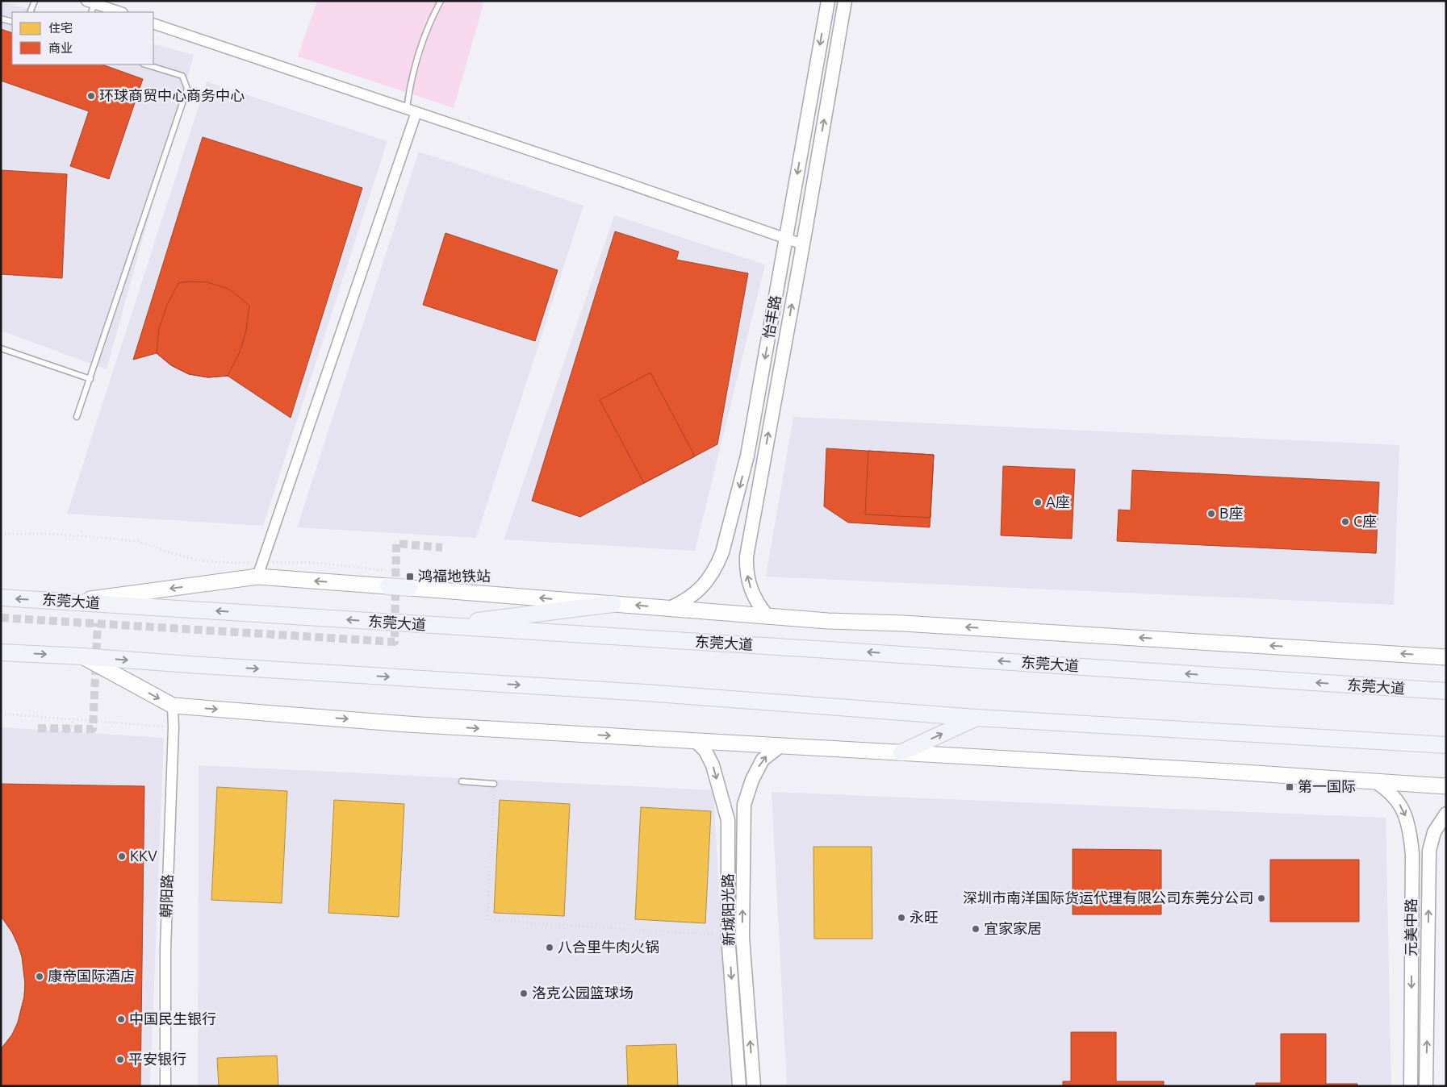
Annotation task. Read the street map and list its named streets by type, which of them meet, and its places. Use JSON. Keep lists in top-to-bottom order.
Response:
{
  "streets": {
    "main road": ["东莞大道"],
    "street": [
      "怡丰路",
      "朝阳路",
      "新城阳光路",
      "元美中路"
    ]
  },
  "places": {
    "other": [
      "环球商贸中心商务中心",
      "A座",
      "B座",
      "C座",
      "KKV",
      "深圳市南洋国际货运代理有限公司东莞分公司",
      "永旺",
      "宜家家居",
      "八合里牛肉火锅",
      "康帝国际酒店",
      "洛克公园篮球场",
      "中国民生银行",
      "平安银行"
    ],
    "transit": ["鸿福地铁站", "第一国际"]
  },
  "legend": ["住宅", "商业"]
}
